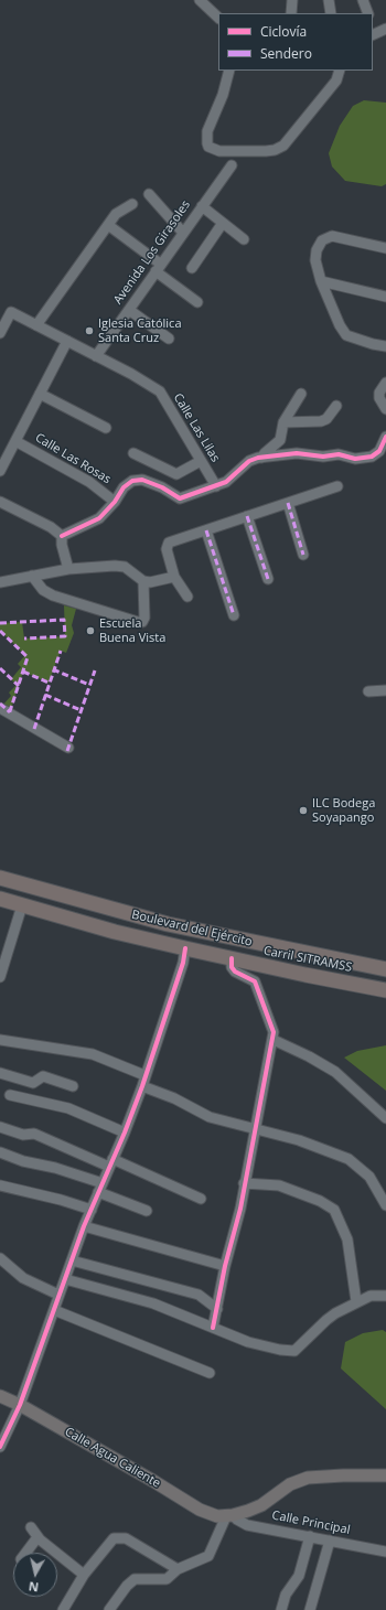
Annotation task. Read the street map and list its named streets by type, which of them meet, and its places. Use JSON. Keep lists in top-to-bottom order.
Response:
{
  "streets": {
    "highway": ["Boulevard del Ejército"],
    "main road": ["Carril SITRAMSS", "Calle Agua Caliente"],
    "street": [
      "Avenida Los Girasoles",
      "Calle Las Lilas",
      "Calle Las Rosas",
      "Calle Principal"
    ]
  },
  "crossings": [
    ["Avenida Los Girasoles", "Calle Las Lilas"],
    ["Calle Agua Caliente", "Calle Principal"]
  ],
  "places": ["Iglesia Católica Santa Cruz", "Escuela Buena Vista", "ILC Bodega Soyapango"],
  "legend": ["Ciclovía", "Sendero"],
  "north": "bottom"
}
